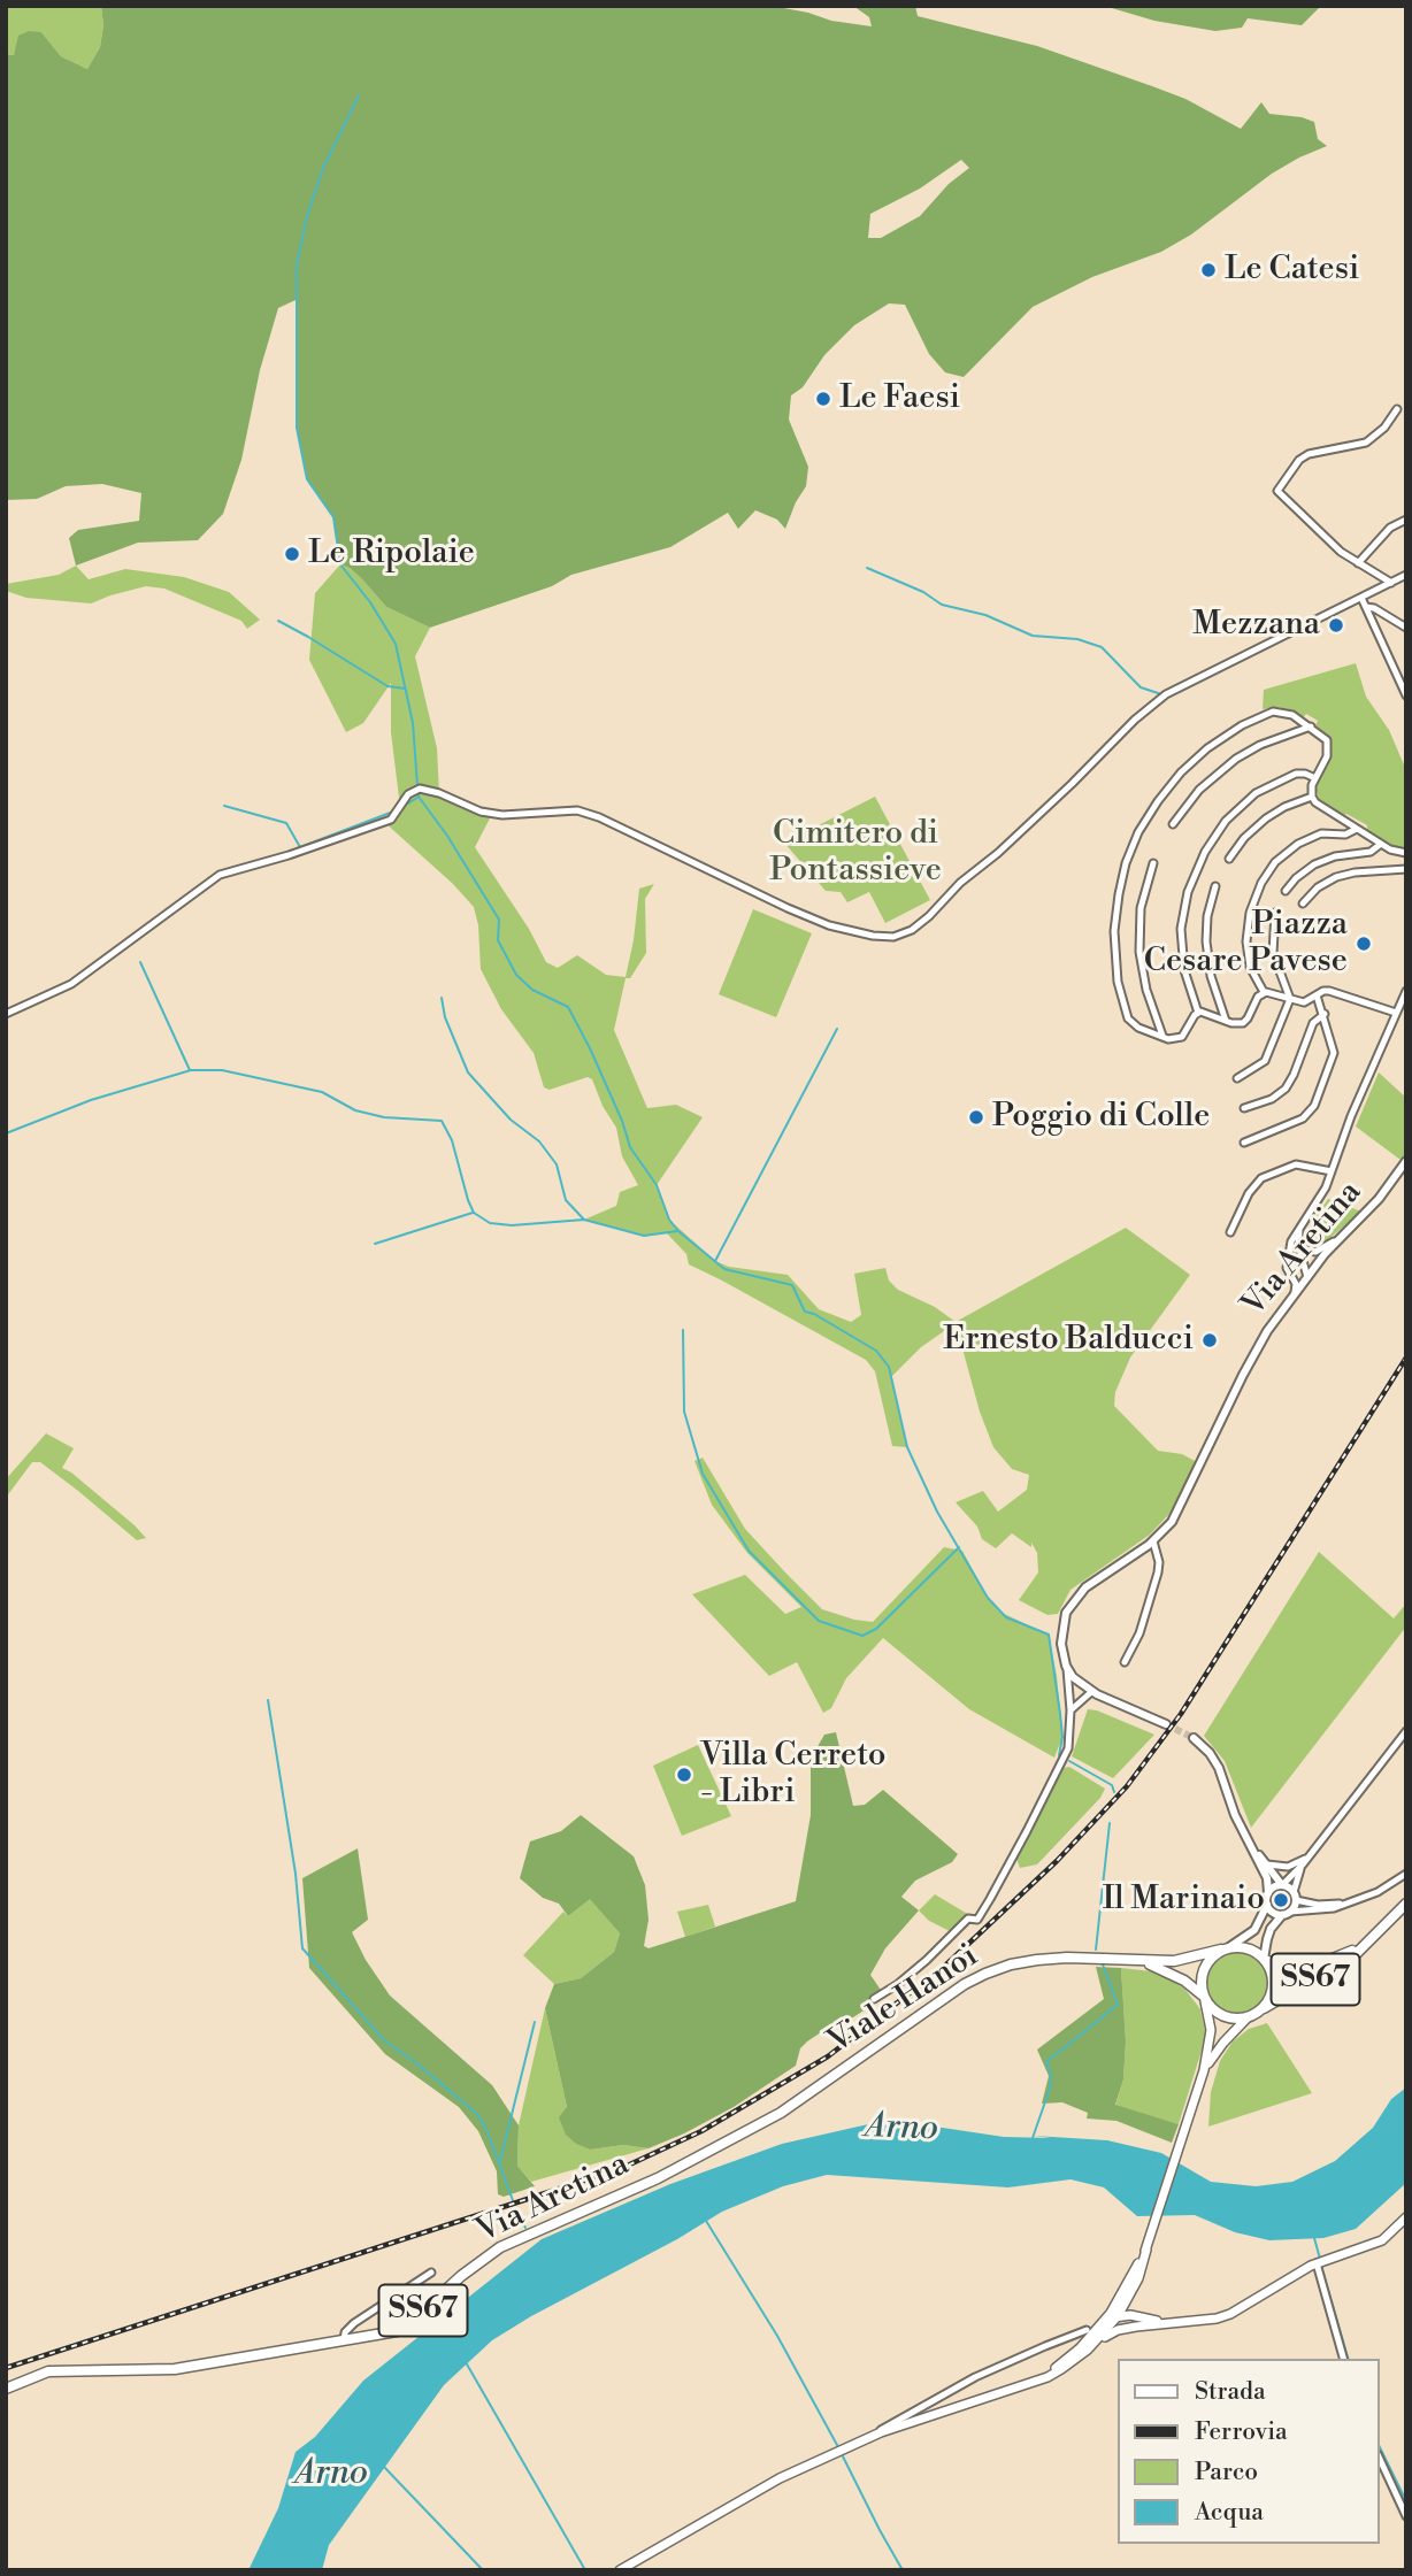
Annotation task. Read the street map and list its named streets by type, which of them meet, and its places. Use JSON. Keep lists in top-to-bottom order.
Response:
{
  "streets": {
    "main road": ["Via Aretina", "SS67", "Viale Hanoi"]
  },
  "crossings": [
    ["Via Aretina", "Viale Hanoi"],
    ["SS67", "Viale Hanoi"]
  ],
  "water": ["Arno"],
  "parks": ["Cimitero di Pontassieve"],
  "places": [
    "Le Catesi",
    "Le Faesi",
    "Le Ripolaie",
    "Mezzana",
    "Piazza Cesare Pavese",
    "Poggio di Colle",
    "Ernesto Balducci",
    "Villa Cerreto - Libri",
    "Il Marinaio"
  ],
  "legend": [
    "Strada",
    "Ferrovia",
    "Parco",
    "Acqua"
  ]
}
